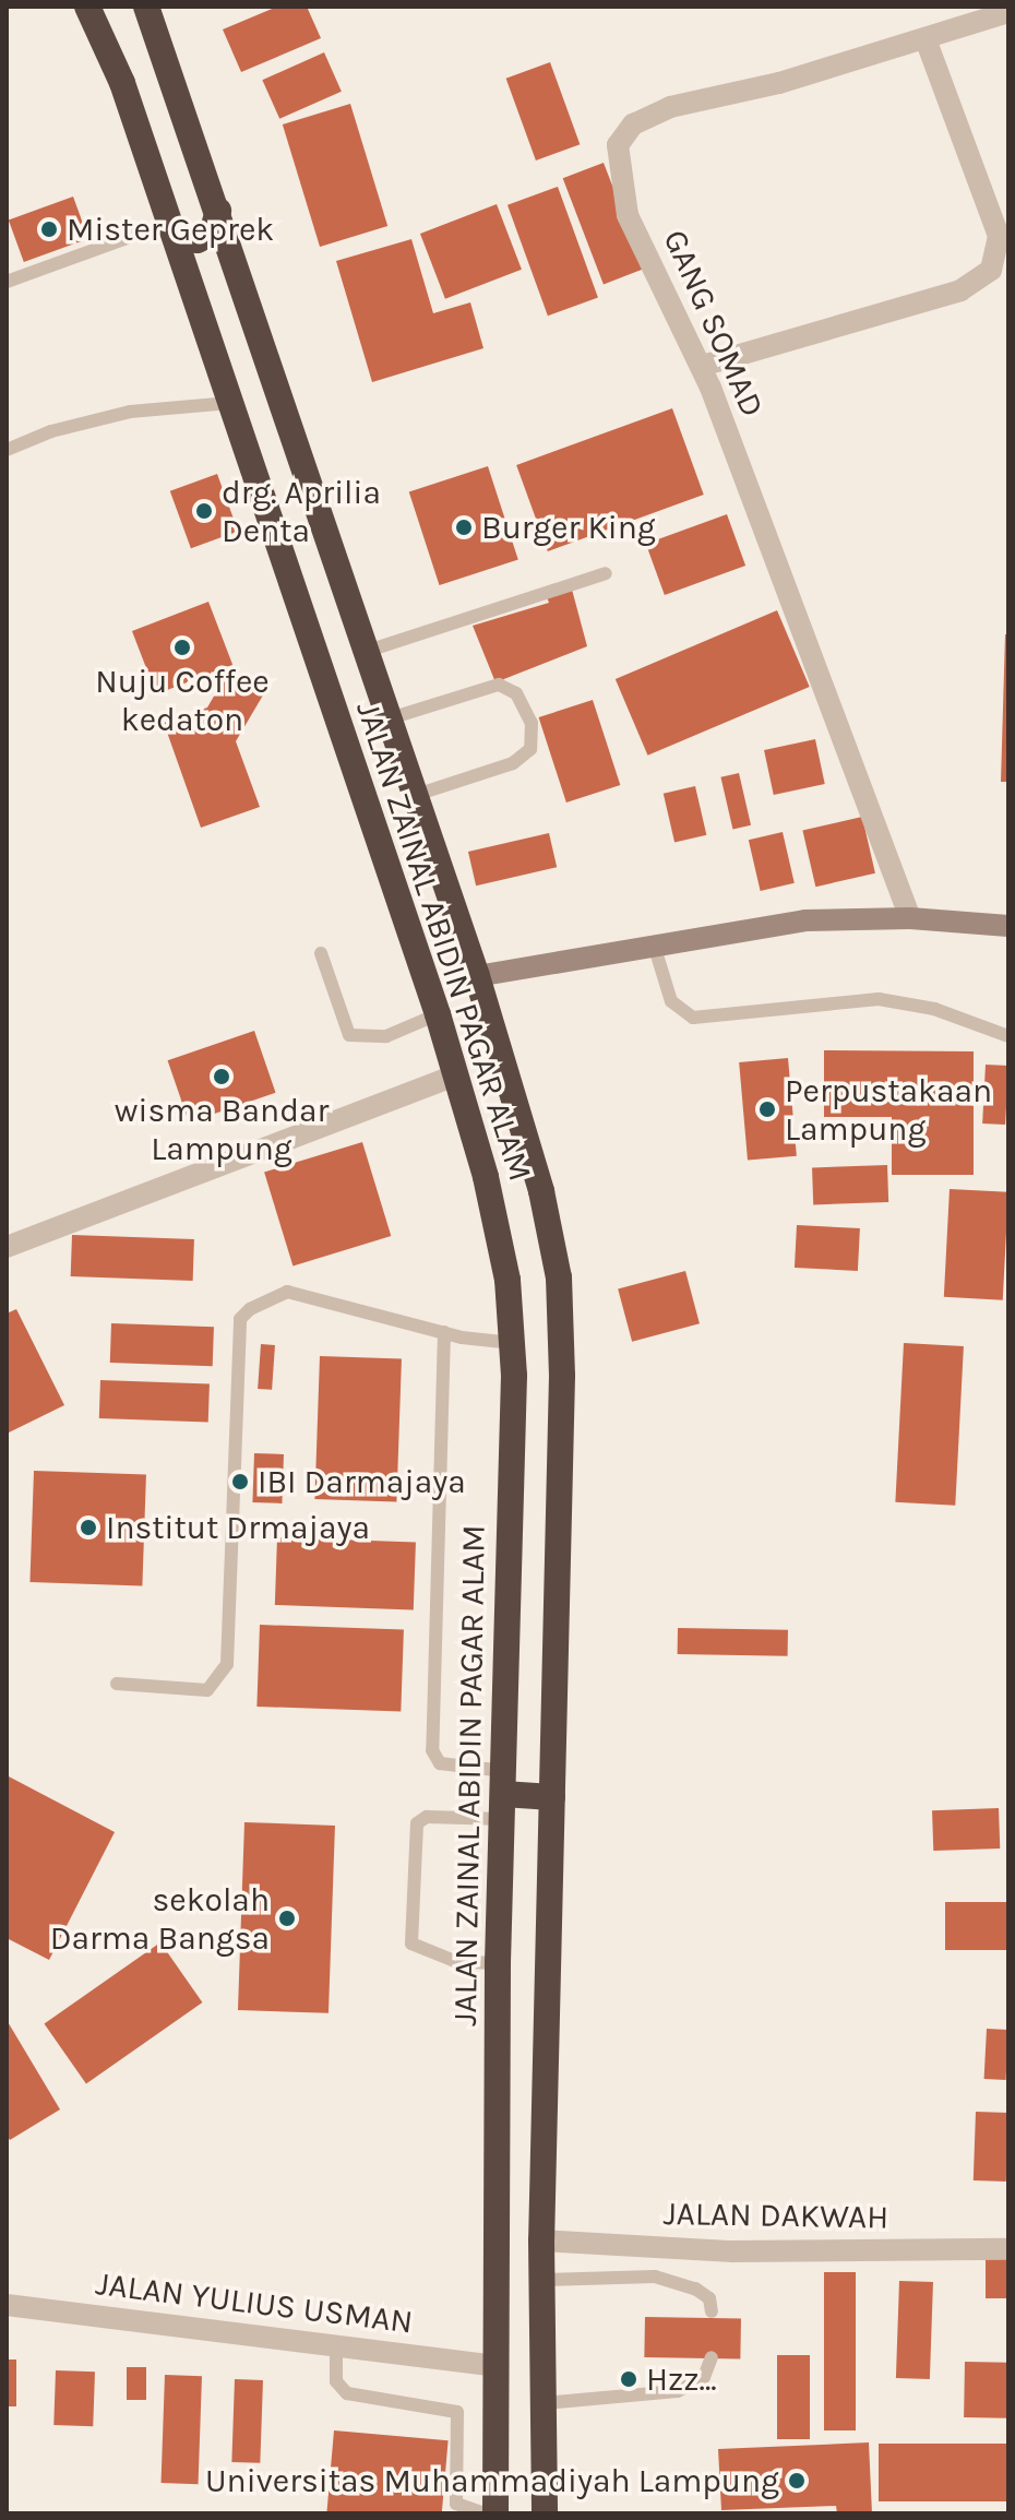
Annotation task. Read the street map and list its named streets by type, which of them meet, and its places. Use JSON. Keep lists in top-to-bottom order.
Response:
{
  "streets": {
    "highway": ["JALAN ZAINAL ABIDIN PAGAR ALAM"],
    "street": ["GANG SOMAD", "JALAN DAKWAH", "JALAN YULIUS USMAN"]
  },
  "crossings": [
    ["JALAN ZAINAL ABIDIN PAGAR ALAM", "JALAN DAKWAH"],
    ["JALAN ZAINAL ABIDIN PAGAR ALAM", "JALAN YULIUS USMAN"]
  ],
  "places": [
    "Mister Geprek",
    "drg. Aprilia Denta",
    "Burger King",
    "Nuju Coffee kedaton",
    "wisma Bandar Lampung",
    "Perpustakaan Lampung",
    "IBI Darmajaya",
    "Institut Drmajaya",
    "sekolah Darma Bangsa",
    "Hzz...",
    "Universitas Muhammadiyah Lampung"
  ]
}
